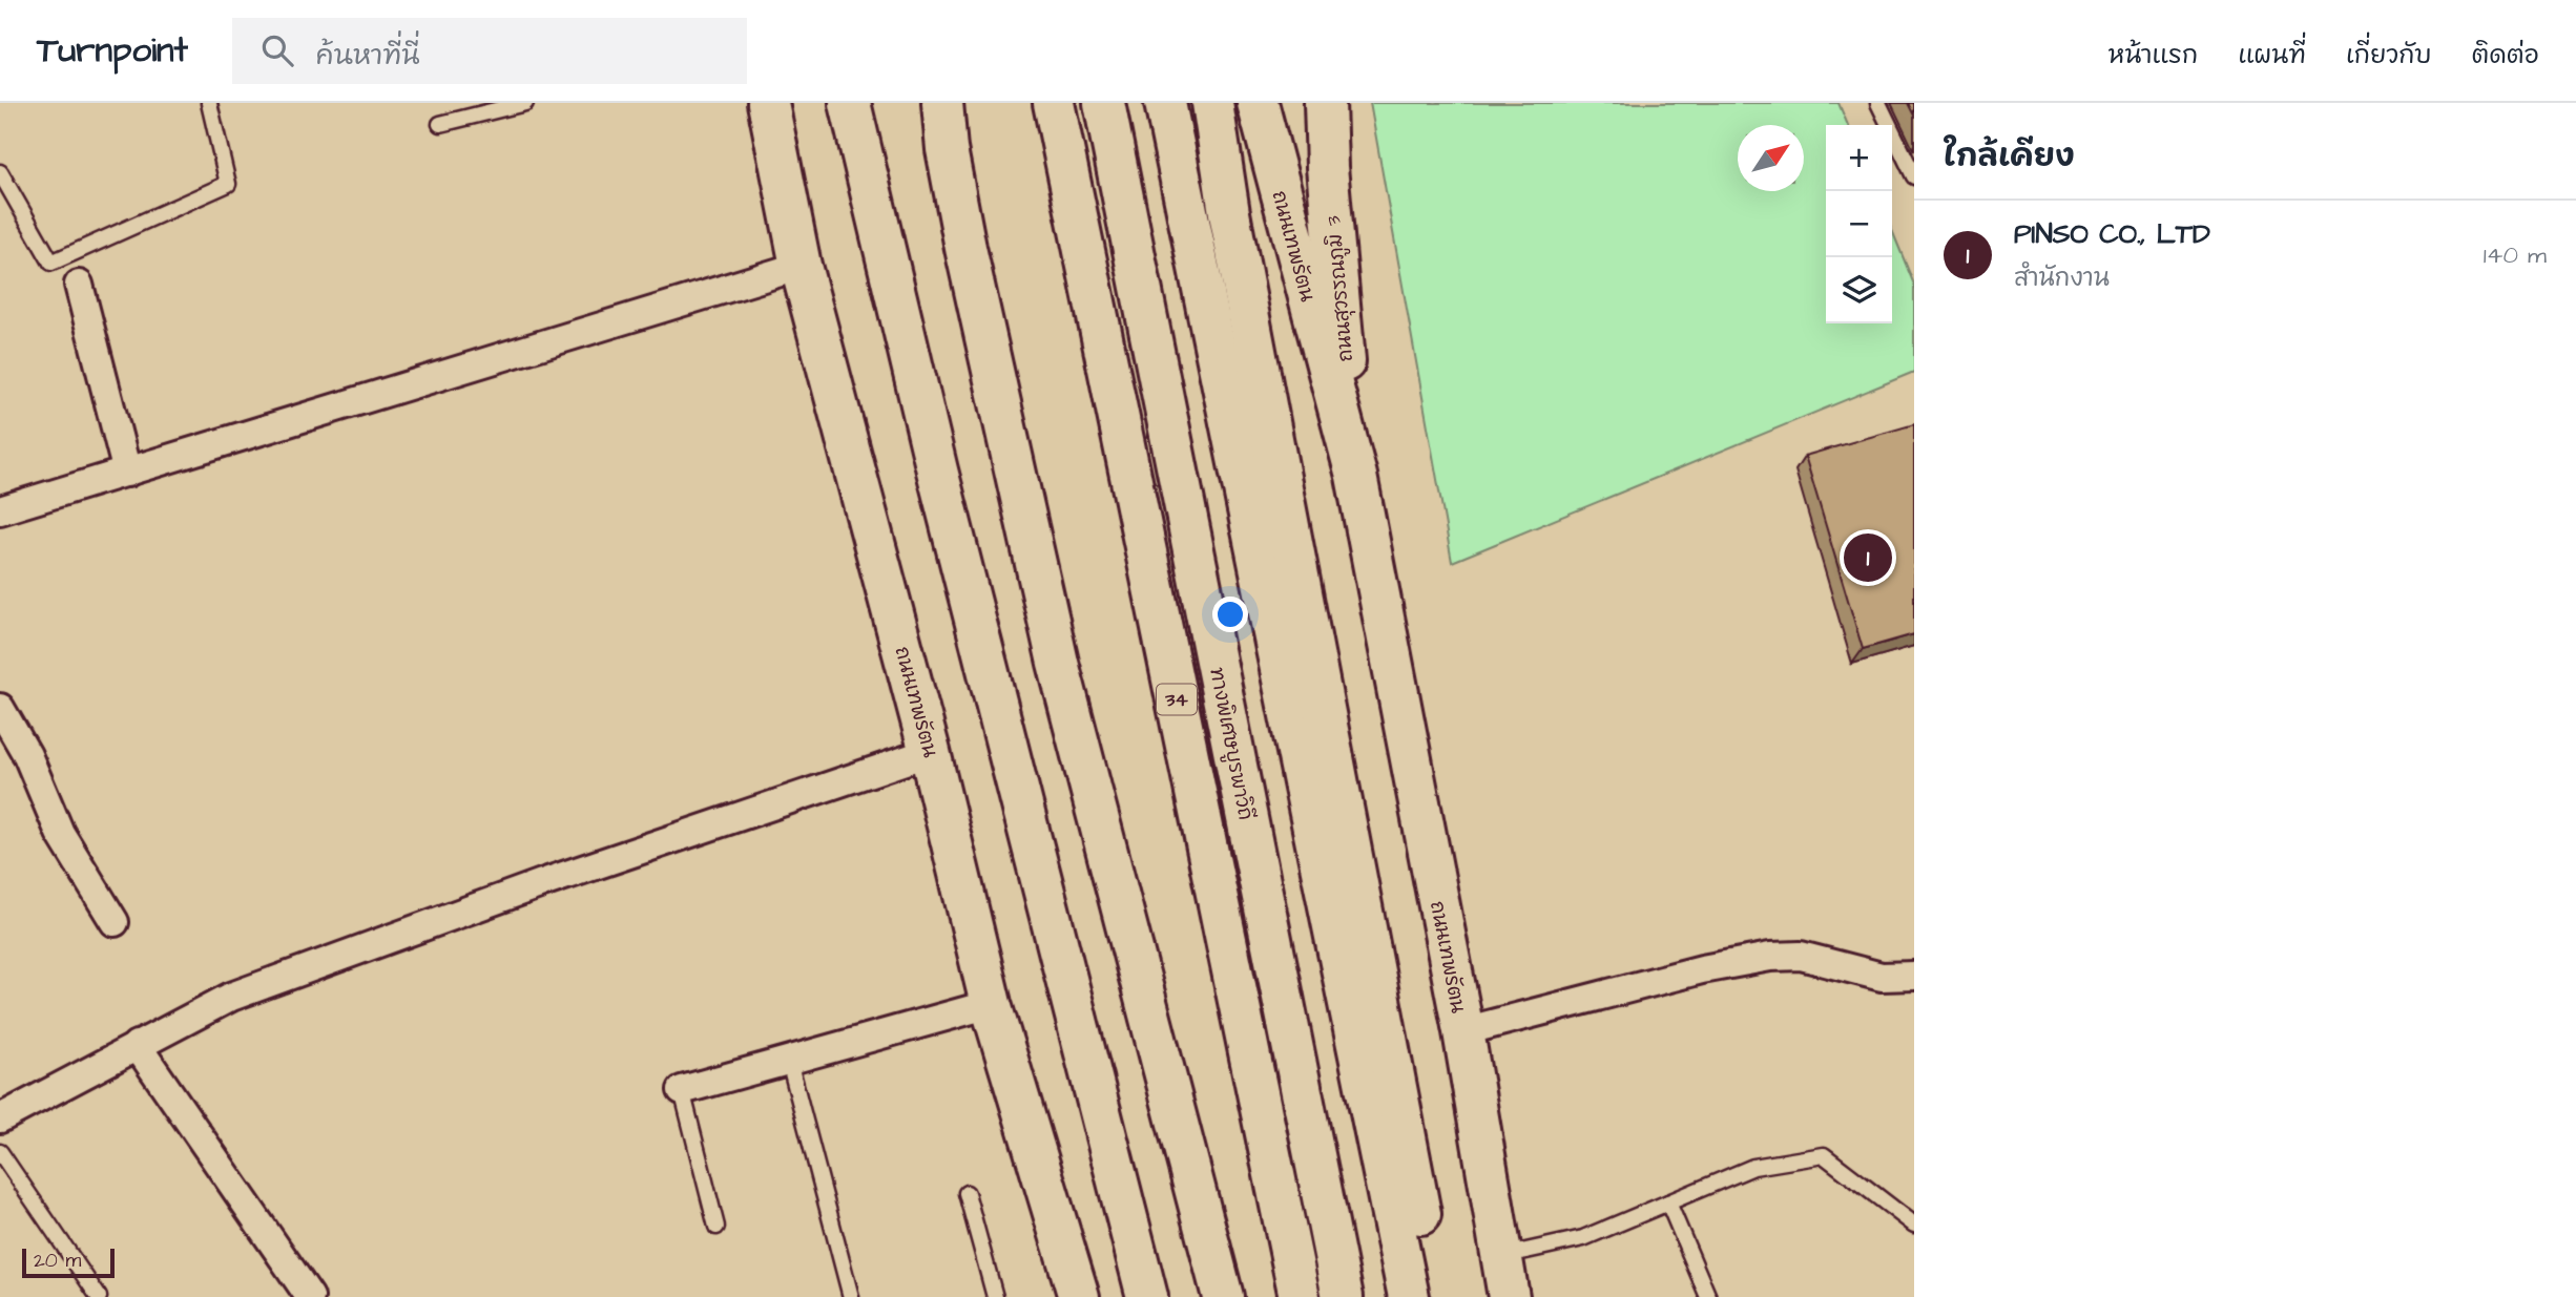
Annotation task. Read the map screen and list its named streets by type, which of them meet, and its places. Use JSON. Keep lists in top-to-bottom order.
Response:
{
  "streets": {
    "main road": [
      "ถนนเทพรัตน",
      "ถนนสุวรรณภูมิ 3",
      "34",
      "ทางพิเศษบูรพาวิถี"
    ]
  },
  "crossings": [
    ["ถนนเทพรัตน", "ถนนสุวรรณภูมิ 3"]
  ],
  "scale_bar": "20 m",
  "north": "top right",
  "page": {
    "header": "Turnpoint",
    "search": "ค้นหาที่นี่",
    "nav": [
      "หน้าแรก",
      "แผนที่",
      "เกี่ยวกับ",
      "ติดต่อ"
    ],
    "heading": "ใกล้เคียง",
    "map_buttons": ["+", "−"],
    "list": [
      {
        "mark": "1",
        "name": "PINSO CO., LTD",
        "note": "สำนักงาน",
        "value": "140 m"
      }
    ],
    "pins": "1",
    "scale": "20 m"
  }
}
